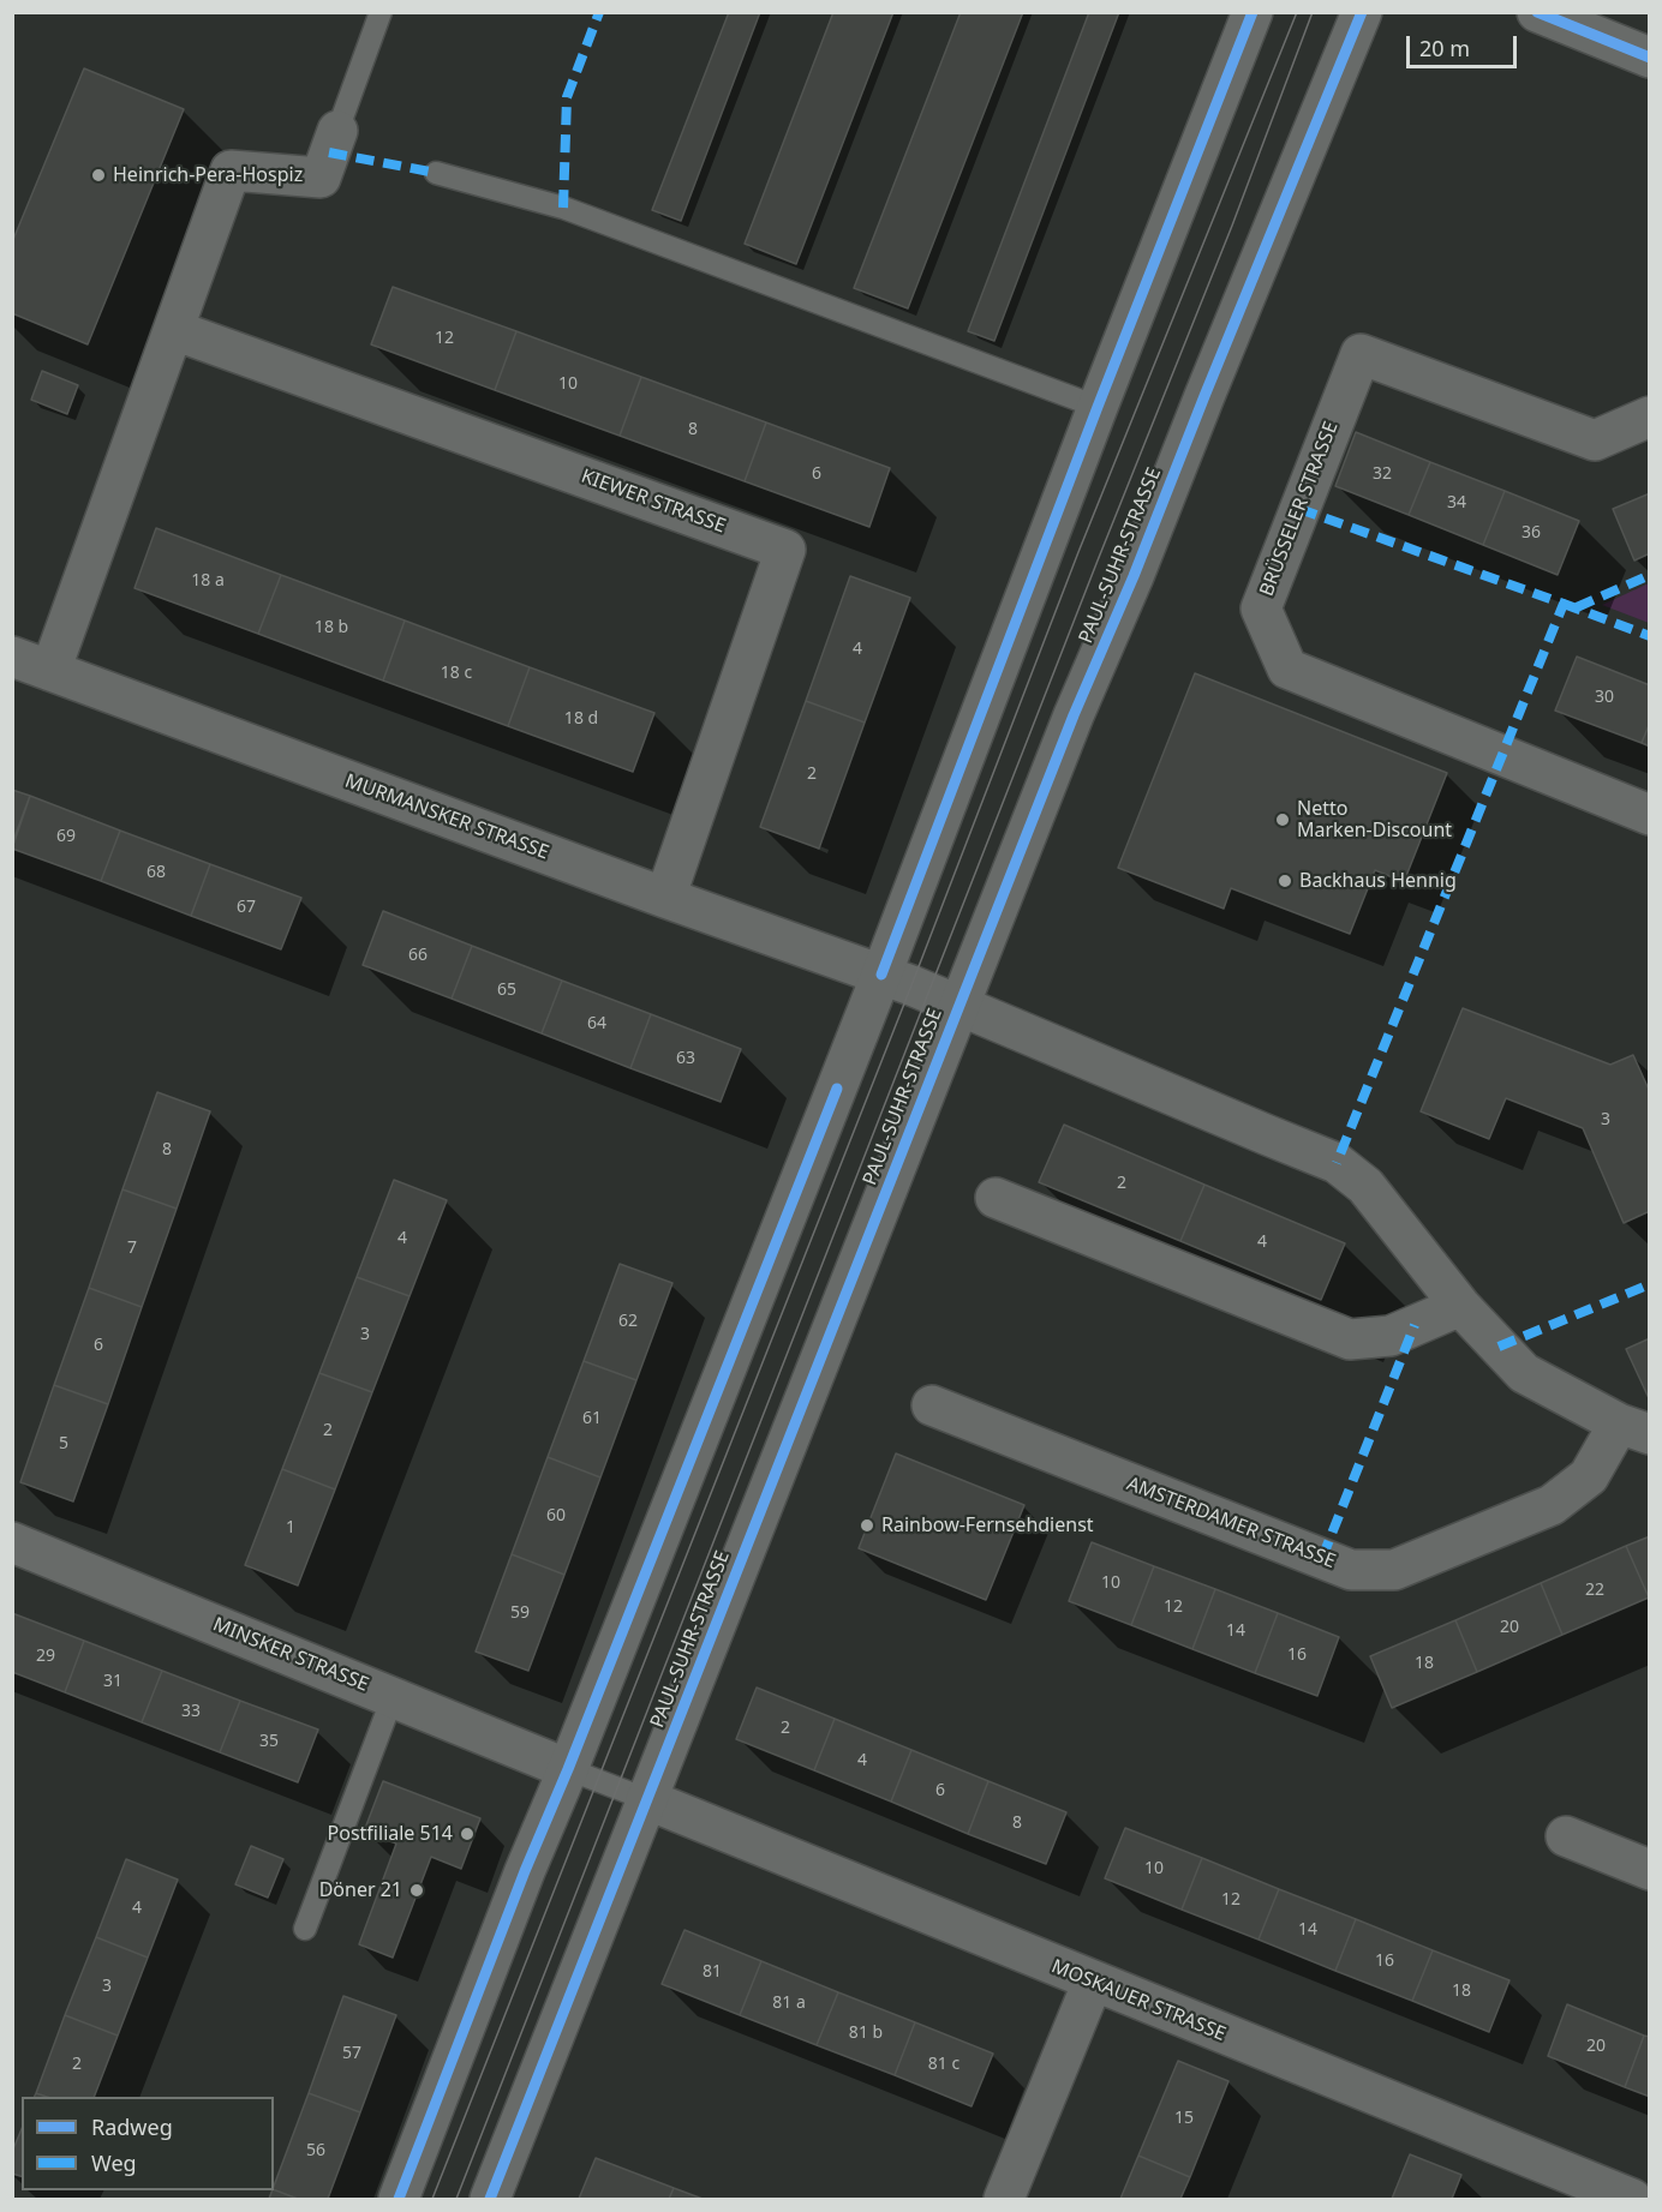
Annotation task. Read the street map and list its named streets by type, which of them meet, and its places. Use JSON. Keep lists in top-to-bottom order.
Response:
{
  "streets": {
    "street": [
      "KIEWER STRASSE",
      "BRÜSSELER STRASSE",
      "PAUL-SUHR-STRASSE",
      "MURMANSKER STRASSE",
      "AMSTERDAMER STRASSE",
      "MINSKER STRASSE",
      "MOSKAUER STRASSE"
    ]
  },
  "crossings": [
    ["KIEWER STRASSE", "MURMANSKER STRASSE"],
    ["PAUL-SUHR-STRASSE", "MURMANSKER STRASSE"],
    ["PAUL-SUHR-STRASSE", "AMSTERDAMER STRASSE"],
    ["PAUL-SUHR-STRASSE", "MOSKAUER STRASSE"]
  ],
  "places": [
    "Heinrich-Pera-Hospiz",
    "Netto Marken-Discount",
    "Backhaus Hennig",
    "Rainbow-Fernsehdienst",
    "Postfiliale 514",
    "Döner 21"
  ],
  "house_numbers": [
    "12",
    "10",
    "8",
    "6",
    "32",
    "34",
    "36",
    "18 a",
    "18 b",
    "4",
    "18 c",
    "30",
    "18 d",
    "2",
    "69",
    "68",
    "67",
    "66",
    "65",
    "64",
    "63",
    "3",
    "8",
    "2",
    "4",
    "4",
    "7",
    "62",
    "3",
    "6",
    "61",
    "2",
    "5",
    "60",
    "1",
    "10",
    "22",
    "12",
    "59",
    "20",
    "14",
    "16",
    "29",
    "18",
    "31",
    "33",
    "2",
    "35",
    "4",
    "6",
    "8",
    "10",
    "12",
    "4",
    "14",
    "16",
    "81",
    "3",
    "18",
    "81 a",
    "81 b",
    "20",
    "57",
    "2",
    "81 c",
    "15",
    "56"
  ],
  "legend": ["Radweg", "Weg"],
  "scale_bar": "20 m"
}
